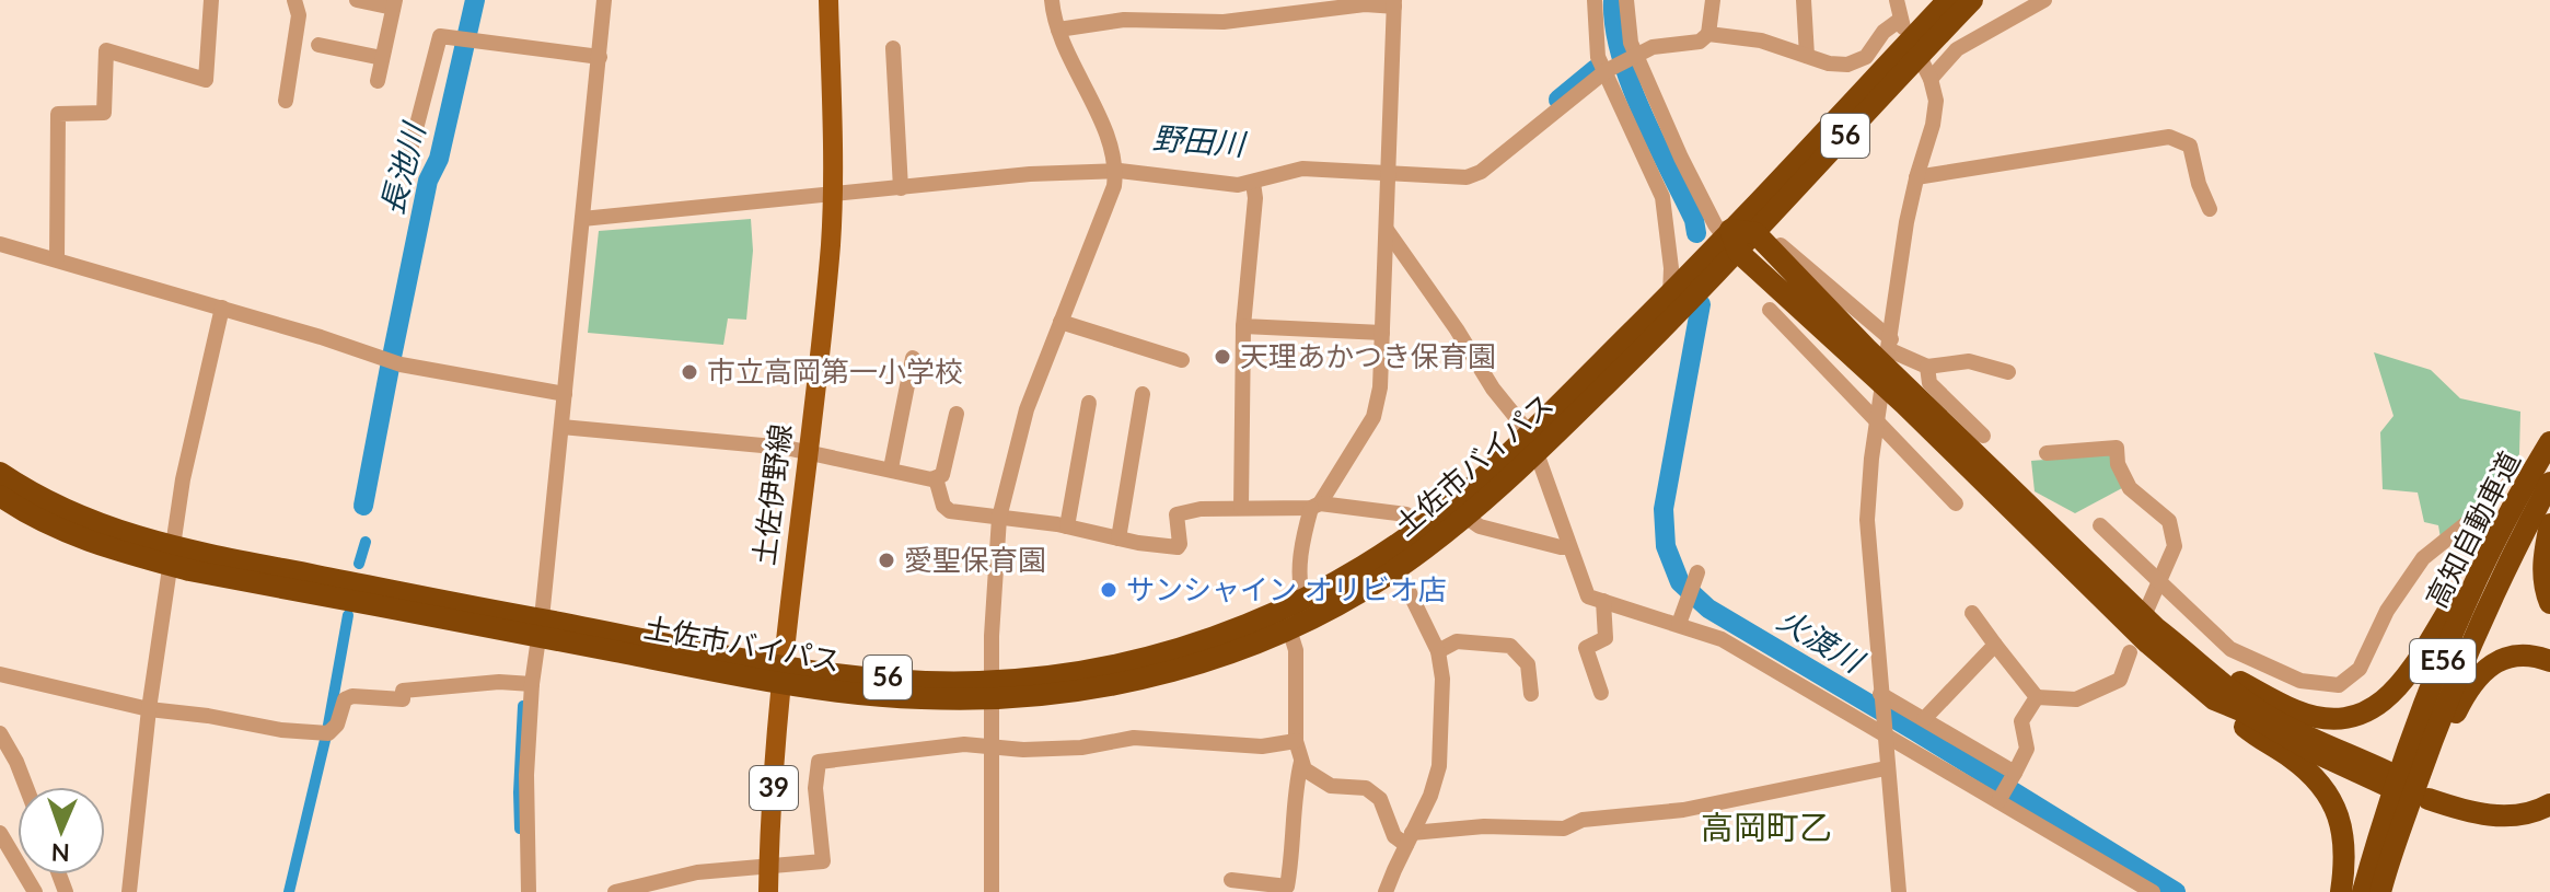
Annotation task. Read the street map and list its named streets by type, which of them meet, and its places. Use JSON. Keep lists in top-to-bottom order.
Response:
{
  "streets": {
    "highway": [
      "56",
      "土佐市バイパス",
      "高知自動車道",
      "E56"
    ],
    "main road": ["土佐伊野線", "39"]
  },
  "crossings": [
    ["土佐市バイパス", "土佐伊野線"]
  ],
  "districts": ["高岡町乙"],
  "water": ["野田川", "長池川", "火渡川"],
  "places": [
    "天理あかつき保育園",
    "市立高岡第一小学校",
    "愛聖保育園",
    "サンシャイン オリビオ店"
  ],
  "north": "bottom"
}
